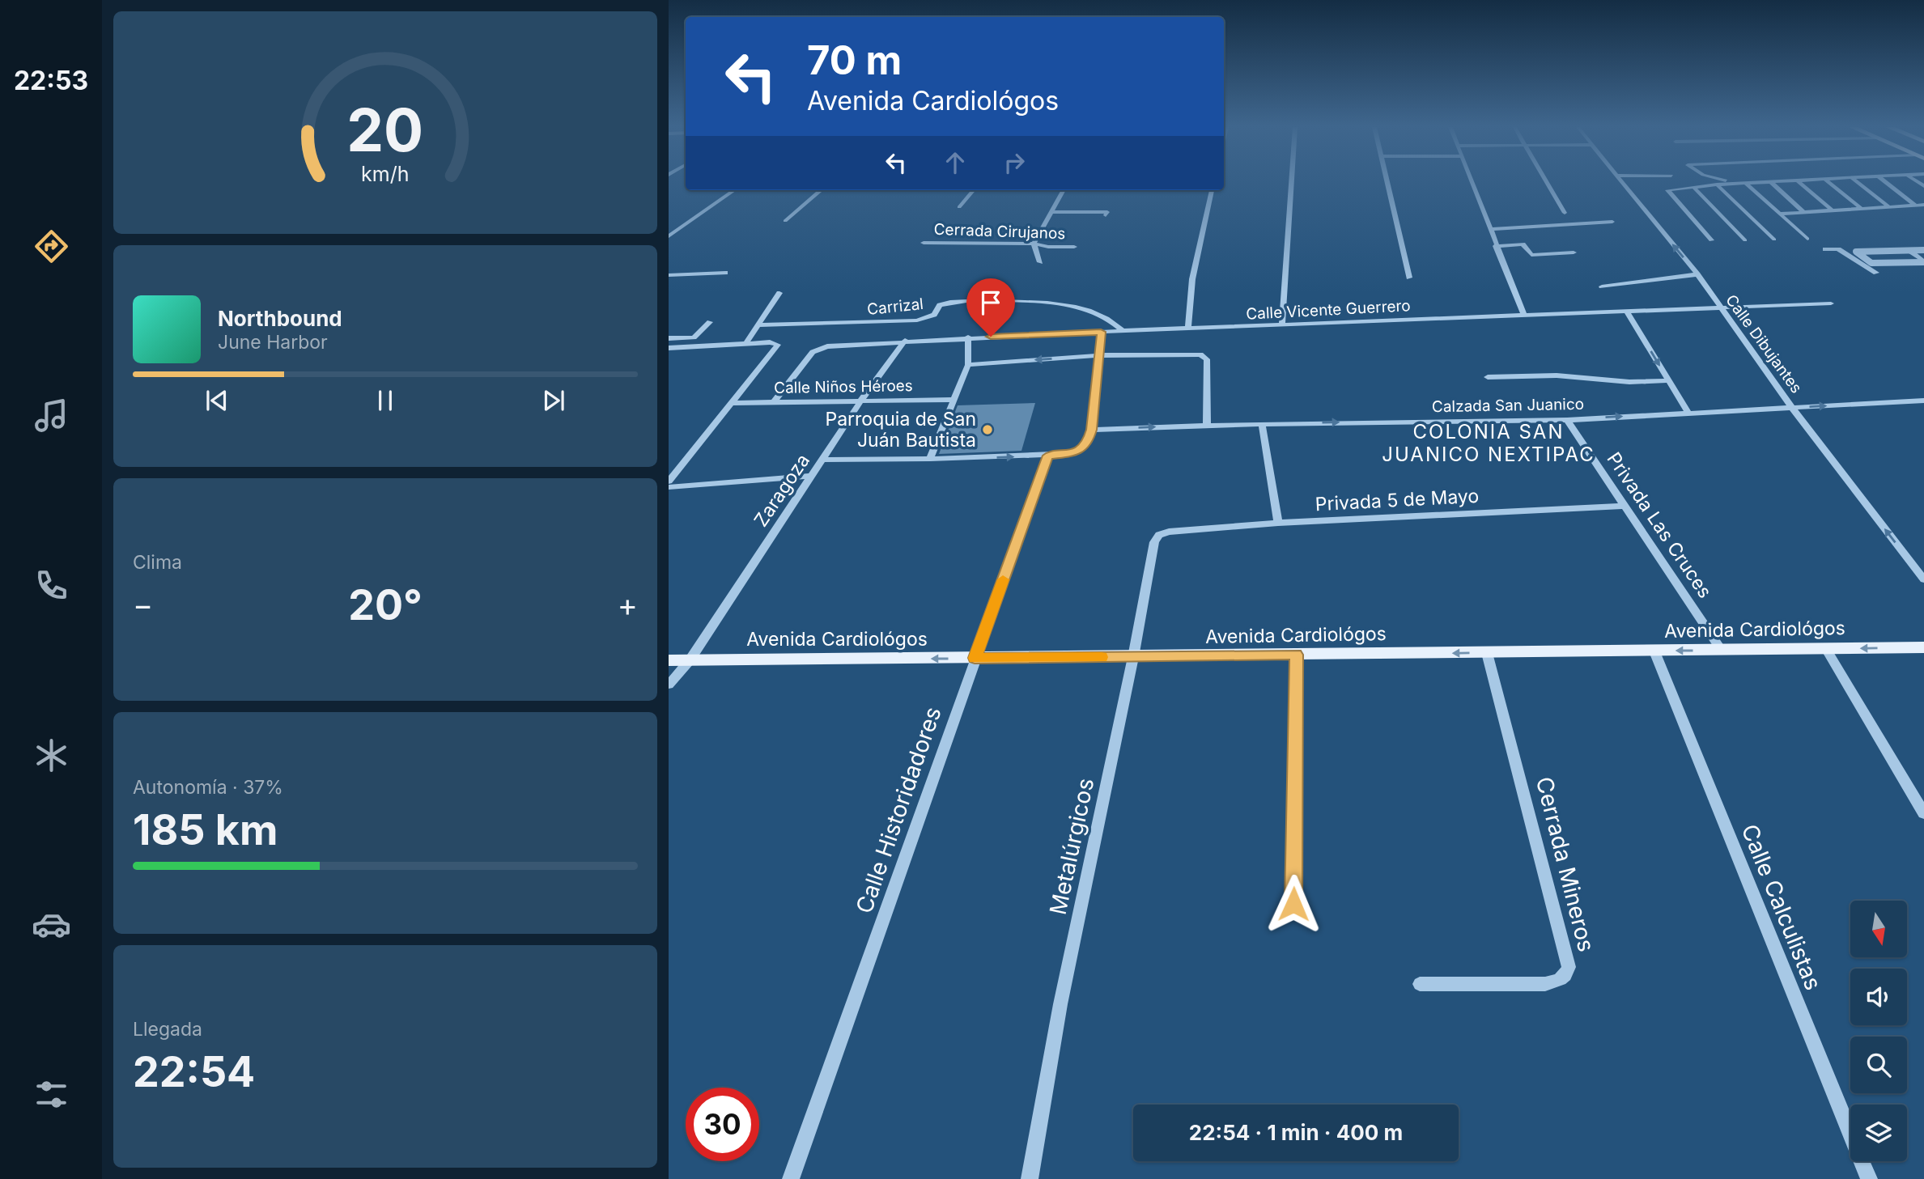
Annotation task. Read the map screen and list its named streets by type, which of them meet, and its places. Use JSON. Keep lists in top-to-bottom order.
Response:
{
  "streets": {
    "main road": ["Avenida Cardiológos"],
    "street": [
      "Cerrada Cirujanos",
      "Carrizal",
      "Calle Vicente Guerrero",
      "Calle Dibujantes",
      "Calle Niños Héroes",
      "Calzada San Juanico",
      "Zaragoza",
      "Privada 5 de Mayo",
      "Privada Las Cruces",
      "Calle Historidadores",
      "Metalúrgicos",
      "Cerrada Mineros",
      "Calle Calculistas"
    ]
  },
  "crossings": [
    ["Carrizal", "Calle Vicente Guerrero"],
    ["Calle Vicente Guerrero", "Calle Dibujantes"],
    ["Calle Vicente Guerrero", "Calle Niños Héroes"],
    ["Calle Vicente Guerrero", "Zaragoza"],
    ["Calle Dibujantes", "Calzada San Juanico"],
    ["Calle Niños Héroes", "Zaragoza"],
    ["Calzada San Juanico", "Privada Las Cruces"],
    ["Zaragoza", "Avenida Cardiológos"],
    ["Privada 5 de Mayo", "Privada Las Cruces"],
    ["Privada 5 de Mayo", "Metalúrgicos"],
    ["Privada Las Cruces", "Avenida Cardiológos"],
    ["Avenida Cardiológos", "Calle Historidadores"],
    ["Avenida Cardiológos", "Metalúrgicos"],
    ["Avenida Cardiológos", "Cerrada Mineros"],
    ["Avenida Cardiológos", "Calle Calculistas"]
  ],
  "one_way": ["Calzada San Juanico", "Avenida Cardiológos"],
  "districts": ["COLONIA SAN JUANICO NEXTIPAC"],
  "places": ["Parroquia de San Juán Bautista"],
  "north": "bottom",
  "page": {
    "tabs": "22:53",
    "turn": ["70 m", "Avenida Cardiológos"],
    "song": ["Northbound", "June Harbor"],
    "tile": [
      "Clima",
      ["Autonomía · 37%", "185 km"],
      ["Llegada", "22:54"]
    ],
    "heat": ["−", "20°", "+"],
    "limit": "30",
    "trip": "22:54 · 1 min · 400 m",
    "gauge": ["20", "km/h"]
  }
}
